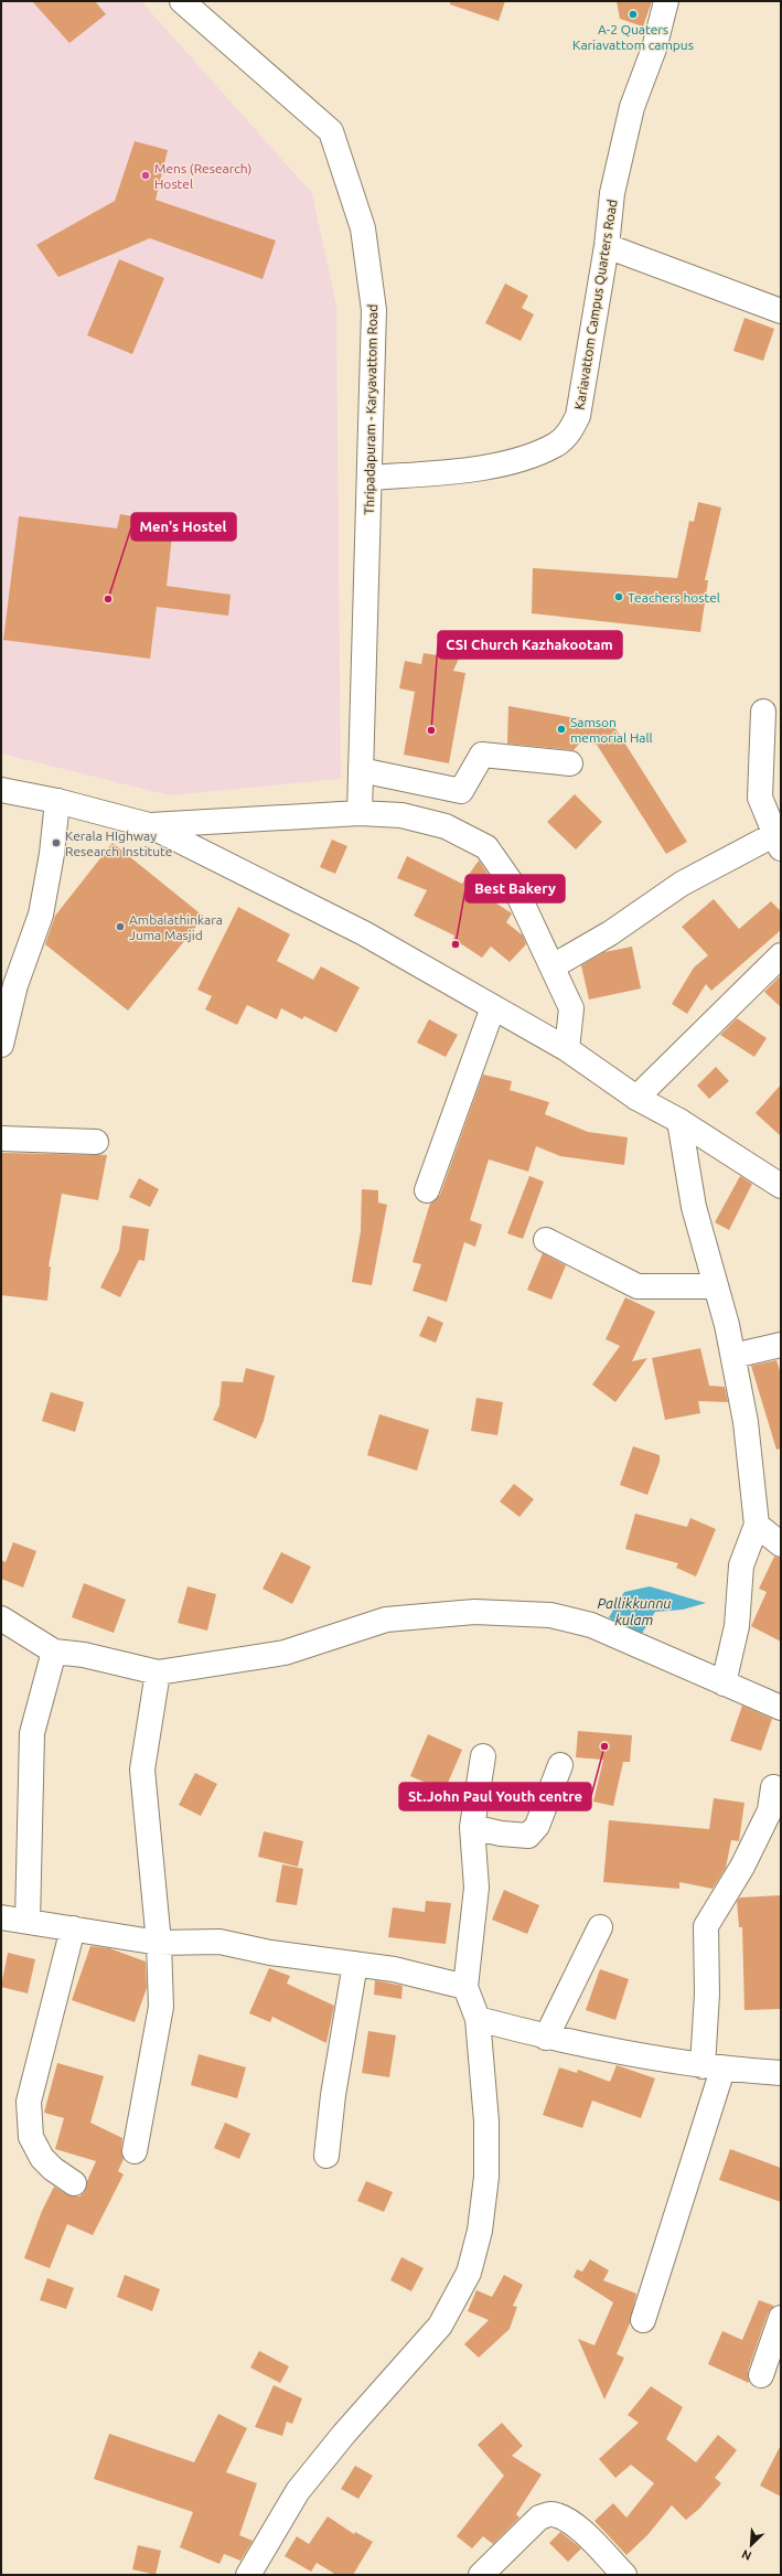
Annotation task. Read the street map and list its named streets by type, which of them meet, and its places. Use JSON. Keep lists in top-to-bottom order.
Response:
{
  "streets": {
    "street": ["Kariavattom Campus Quarters Road", "Thripadapuram - Karyavattom Road"]
  },
  "crossings": [
    ["Kariavattom Campus Quarters Road", "Thripadapuram - Karyavattom Road"]
  ],
  "water": ["Pallikkunnu kulam"],
  "places": [
    "A-2 Quaters Kariavattom campus",
    "Mens (Research) Hostel",
    "Teachers hostel",
    "Men's Hostel",
    "Samson memorial Hall",
    "CSI Church Kazhakootam",
    "Kerala HIghway Research Institute",
    "Ambalathinkara Juma Masjid",
    "Best Bakery",
    "St.John Paul Youth centre"
  ],
  "north": "bottom left"
}
